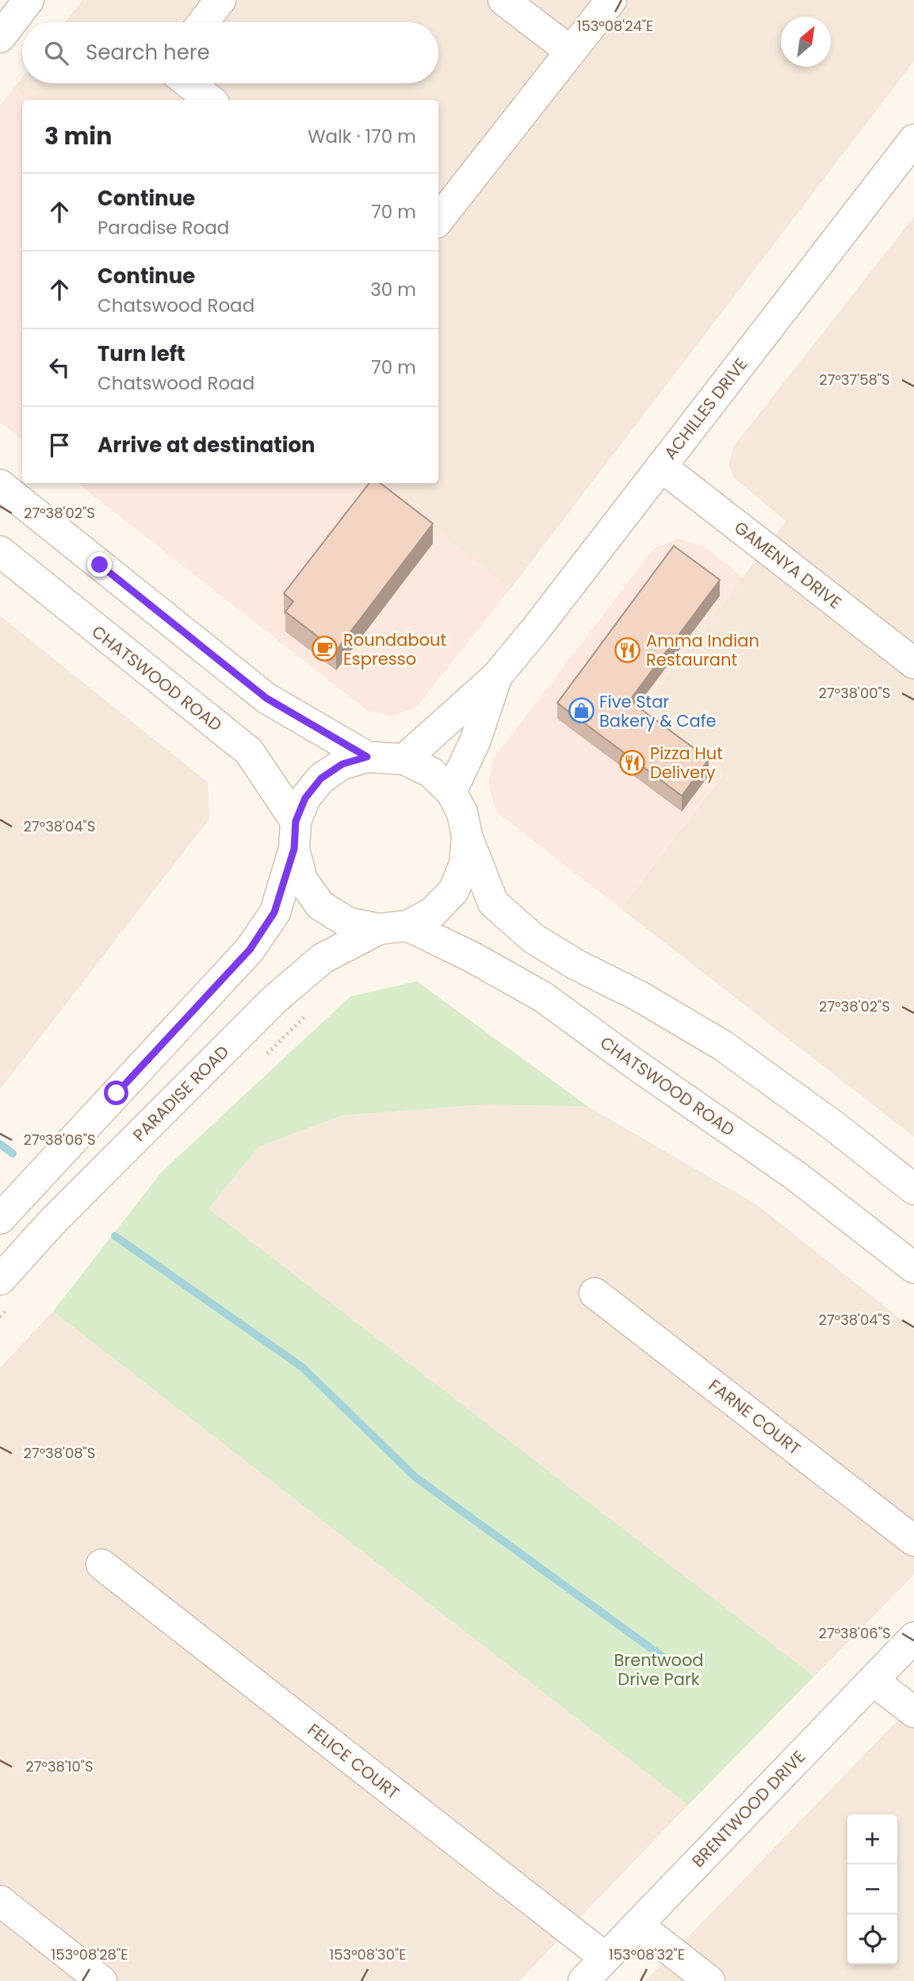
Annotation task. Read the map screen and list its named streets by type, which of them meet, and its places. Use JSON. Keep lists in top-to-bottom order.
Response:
{
  "streets": {
    "street": [
      "ACHILLES DRIVE",
      "GAMENYA DRIVE",
      "CHATSWOOD ROAD",
      "PARADISE ROAD",
      "FARNE COURT",
      "FELICE COURT",
      "BRENTWOOD DRIVE"
    ]
  },
  "crossings": [
    ["ACHILLES DRIVE", "GAMENYA DRIVE"],
    ["ACHILLES DRIVE", "CHATSWOOD ROAD"],
    ["ACHILLES DRIVE", "PARADISE ROAD"],
    ["CHATSWOOD ROAD", "PARADISE ROAD"],
    ["FELICE COURT", "BRENTWOOD DRIVE"]
  ],
  "parks": ["Brentwood Drive Park"],
  "places": {
    "cafe": ["Roundabout Espresso"],
    "restaurant": ["Amma Indian Restaurant", "Pizza Hut Delivery"],
    "shop": ["Five Star Bakery & Cafe"]
  },
  "north": "top right",
  "page": {
    "search": "Search here",
    "heading": ["3 min", "Walk · 170 m"],
    "list": [
      ["Continue", "Paradise Road", "70 m"],
      ["Continue", "Chatswood Road", "30 m"],
      ["Turn left", "Chatswood Road", "70 m"],
      "Arrive at destination"
    ],
    "map_buttons": ["+", "−"]
  },
  "coordinates": [
    "153°08'24\"E",
    "27°37'58\"S",
    "27°38'02\"S",
    "27°38'00\"S",
    "27°38'04\"S",
    "27°38'06\"S",
    "27°38'08\"S",
    "27°38'10\"S",
    "153°08'28\"E",
    "153°08'30\"E",
    "153°08'32\"E"
  ]
}
